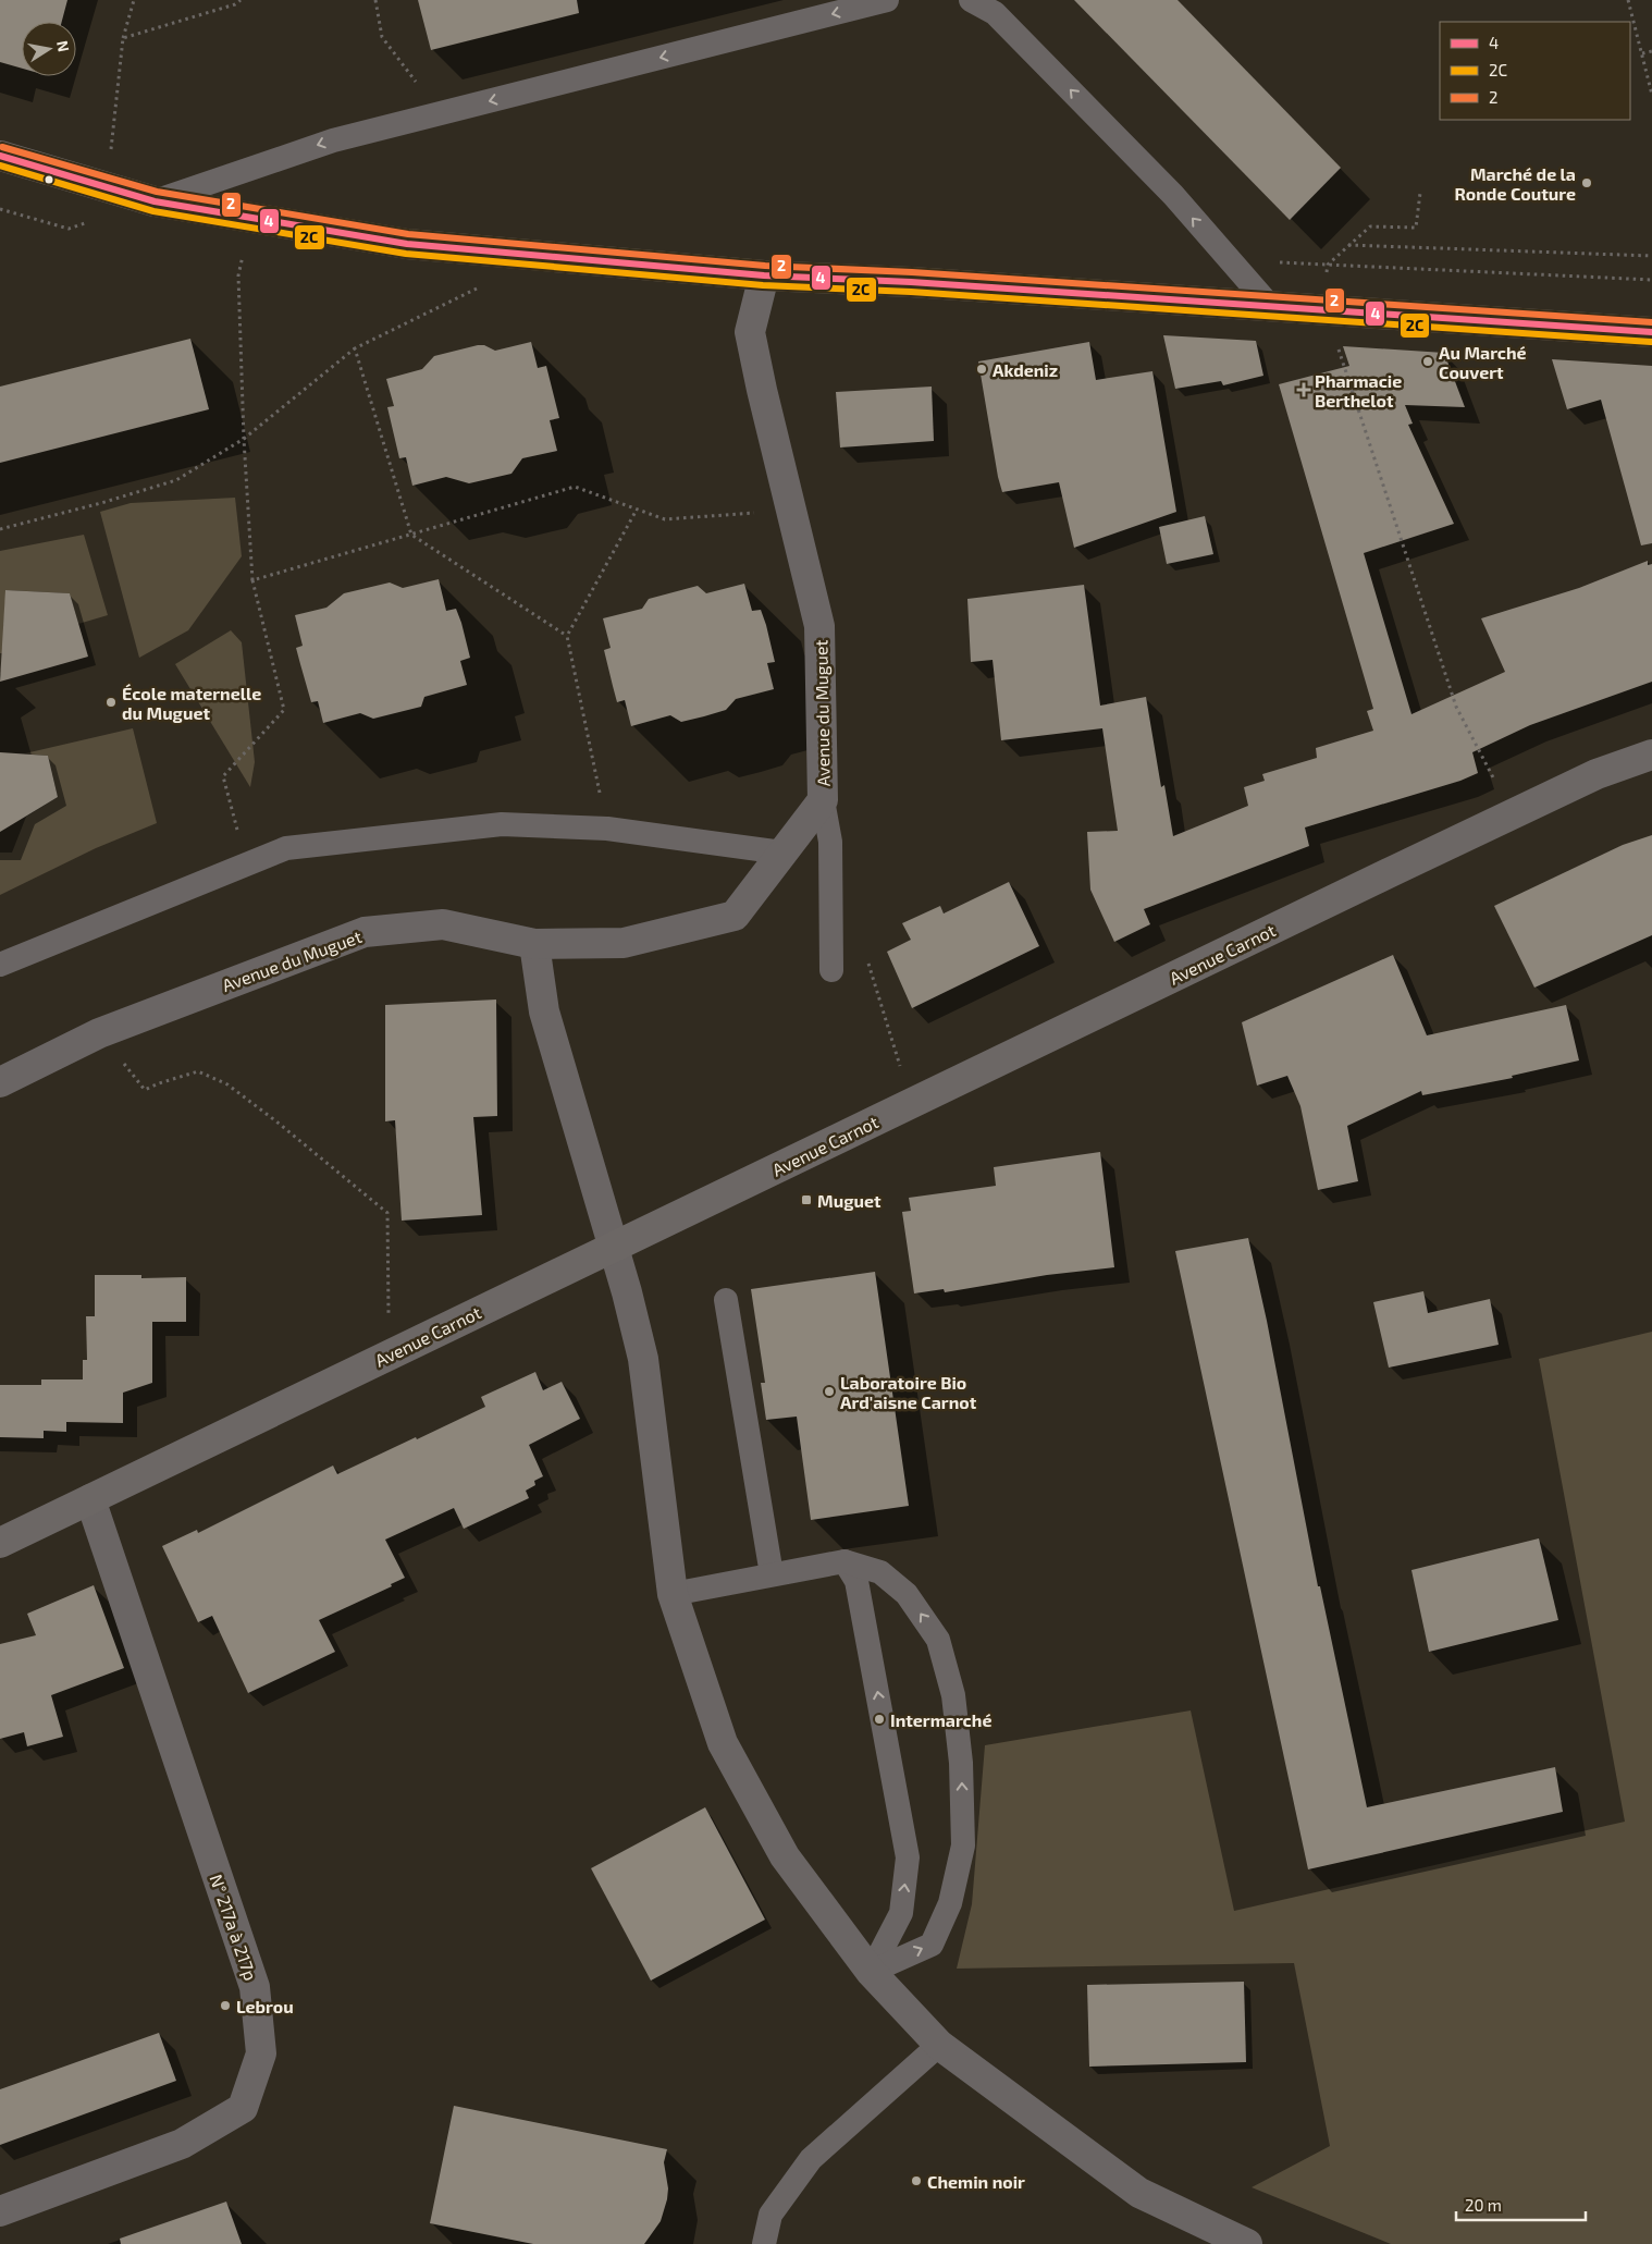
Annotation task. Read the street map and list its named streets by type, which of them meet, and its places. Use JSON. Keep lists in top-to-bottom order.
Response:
{
  "streets": {
    "main road": ["Avenue Carnot"],
    "street": ["Avenue du Muguet", "N° 217a à 217p"]
  },
  "crossings": [
    ["Avenue Carnot", "N° 217a à 217p"]
  ],
  "places": {
    "other": [
      "Marché de la Ronde Couture",
      "Au Marché Couvert",
      "Akdeniz",
      "École maternelle du Muguet",
      "Laboratoire Bio Ard'aisne Carnot",
      "Intermarché",
      "Lebrou",
      "Chemin noir"
    ],
    "health": ["Pharmacie Berthelot"],
    "transit": ["Muguet"]
  },
  "lines": ["transit line 2", "transit line 4", "transit line 2C"],
  "legend": ["4", "2C", "2"],
  "scale_bar": "20 m",
  "north": "right"
}
